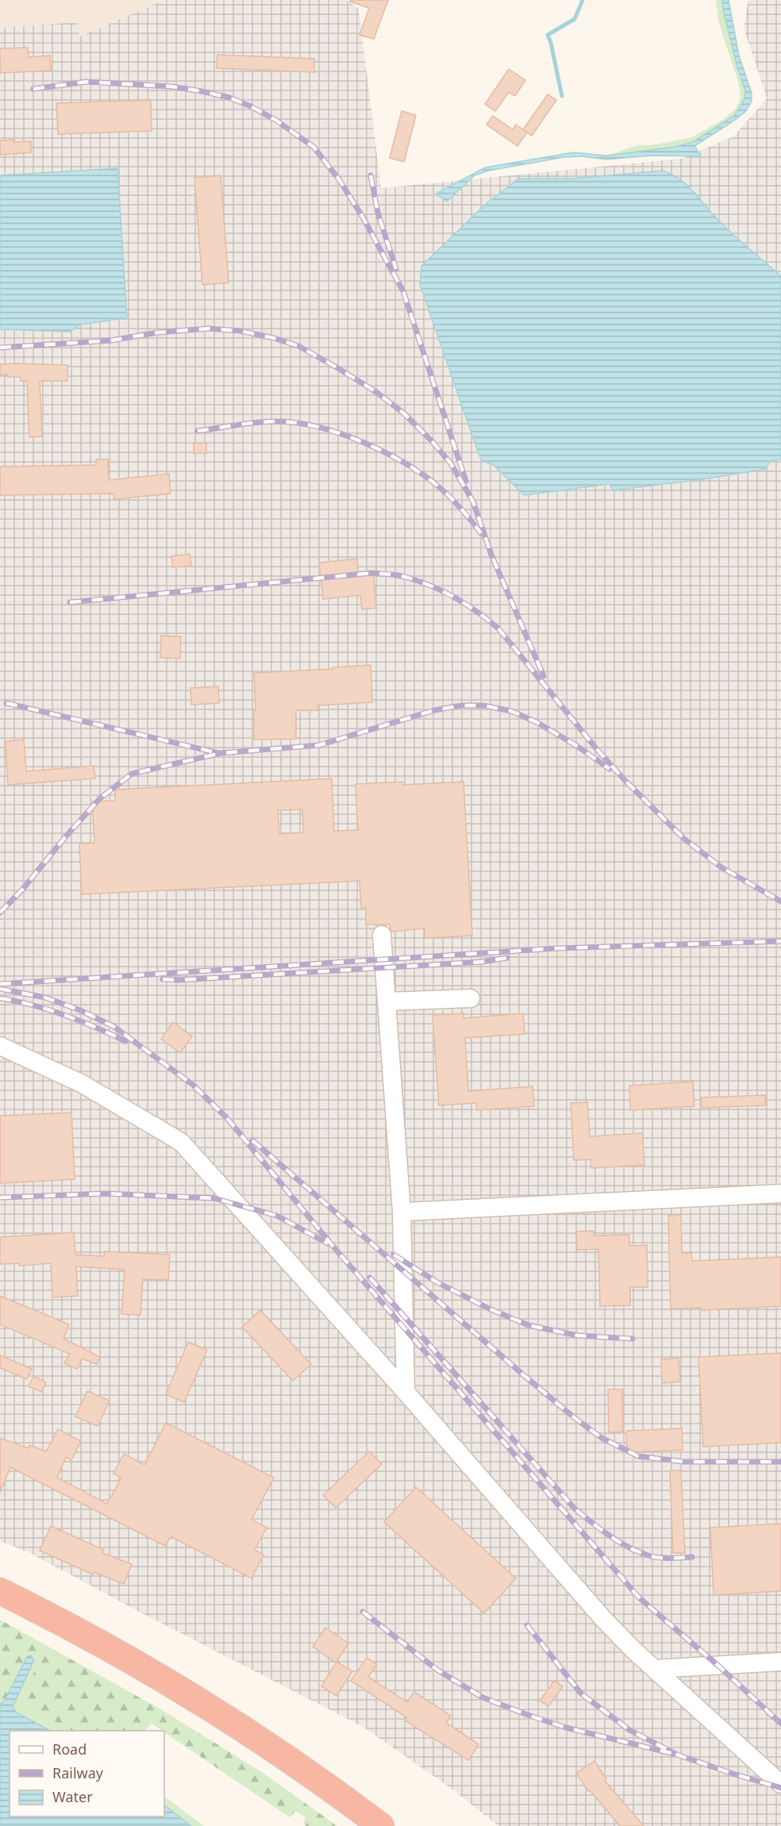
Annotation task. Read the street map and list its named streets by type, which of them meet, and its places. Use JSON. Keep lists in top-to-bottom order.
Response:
{
  "legend": ["Road", "Railway", "Water"]
}
